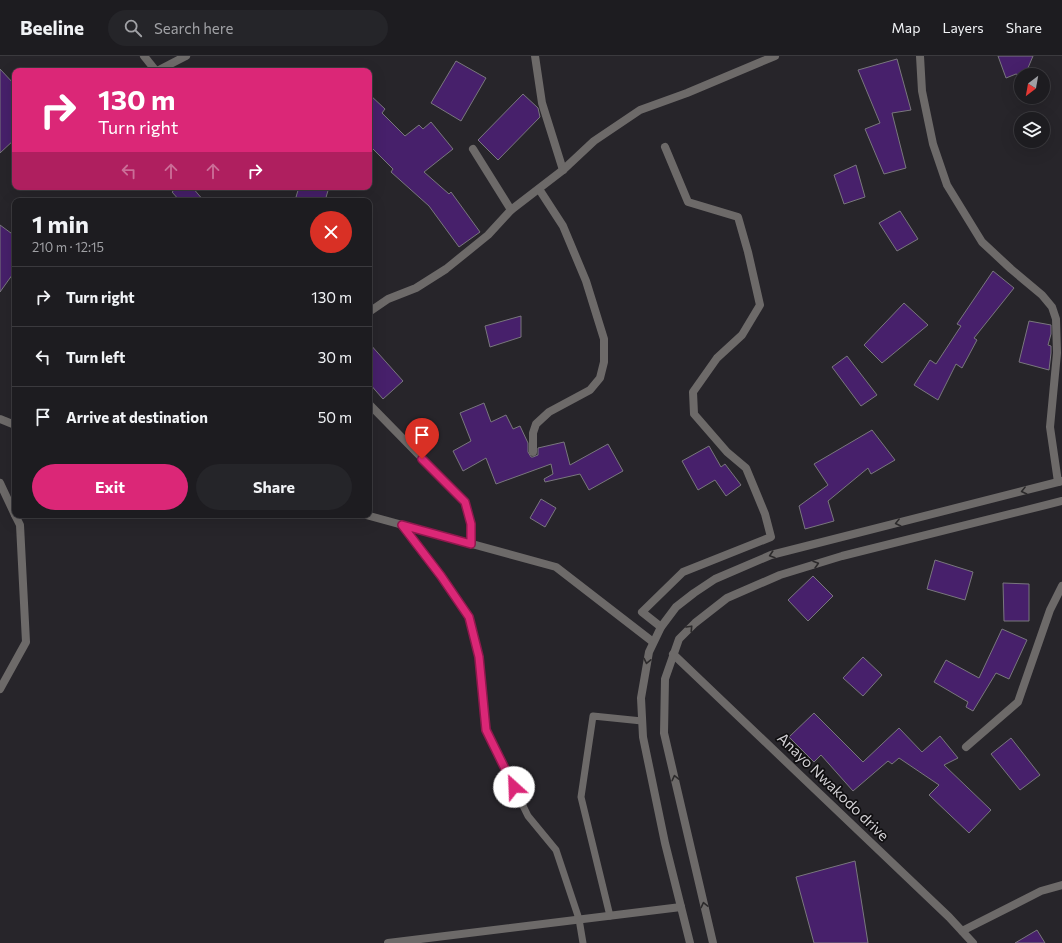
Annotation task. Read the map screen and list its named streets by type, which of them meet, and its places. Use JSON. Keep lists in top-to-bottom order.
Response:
{
  "streets": {
    "street": ["Anayo Nwakodo drive"]
  },
  "north": "bottom left",
  "page": {
    "header": "Beeline",
    "search": "Search here",
    "nav": ["Map", "Layers", "Share"],
    "turn": ["130 m", "Turn right"],
    "heading": ["1 min", "210 m · 12:15"],
    "list": [
      {
        "name": "Turn right",
        "value": "130 m"
      },
      {
        "name": "Turn left",
        "value": "30 m"
      },
      {
        "name": "Arrive at destination",
        "value": "50 m"
      }
    ],
    "buttons": ["Exit", "Share"]
  }
}
